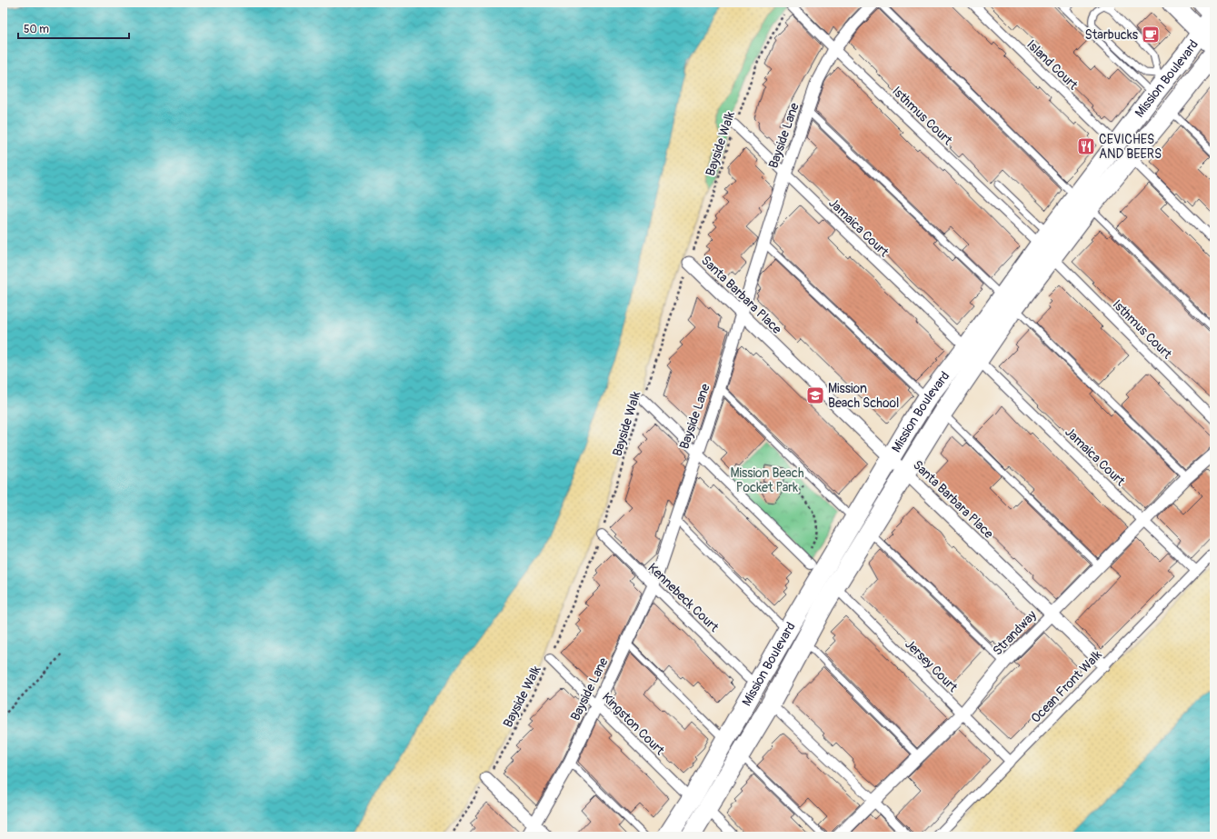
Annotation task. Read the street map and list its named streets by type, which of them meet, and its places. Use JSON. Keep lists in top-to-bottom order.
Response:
{
  "streets": {
    "main road": ["Mission Boulevard"],
    "street": [
      "Island Court",
      "Isthmus Court",
      "Bayside Lane",
      "Jamaica Court",
      "Santa Barbara Place",
      "Kennebeck Court",
      "Strandway",
      "Jersey Court",
      "Ocean Front Walk",
      "Kingston Court"
    ],
    "path": ["Bayside Walk"]
  },
  "crossings": [
    ["Island Court", "Mission Boulevard"],
    ["Mission Boulevard", "Isthmus Court"],
    ["Mission Boulevard", "Jamaica Court"],
    ["Mission Boulevard", "Santa Barbara Place"],
    ["Mission Boulevard", "Jersey Court"],
    ["Isthmus Court", "Bayside Lane"],
    ["Isthmus Court", "Bayside Walk"],
    ["Bayside Lane", "Jamaica Court"],
    ["Bayside Lane", "Santa Barbara Place"],
    ["Bayside Lane", "Kennebeck Court"],
    ["Bayside Lane", "Kingston Court"],
    ["Bayside Walk", "Jamaica Court"],
    ["Bayside Walk", "Santa Barbara Place"],
    ["Bayside Walk", "Kennebeck Court"],
    ["Bayside Walk", "Kingston Court"],
    ["Jamaica Court", "Strandway"],
    ["Jamaica Court", "Ocean Front Walk"],
    ["Santa Barbara Place", "Strandway"],
    ["Santa Barbara Place", "Ocean Front Walk"],
    ["Strandway", "Jersey Court"],
    ["Jersey Court", "Ocean Front Walk"]
  ],
  "parks": ["Mission Beach Pocket Park"],
  "places": {
    "cafe": ["Starbucks"],
    "restaurant": ["CEVICHES AND BEERS"],
    "school or university": ["Mission Beach School"]
  },
  "scale_bar": "50 m"
}
